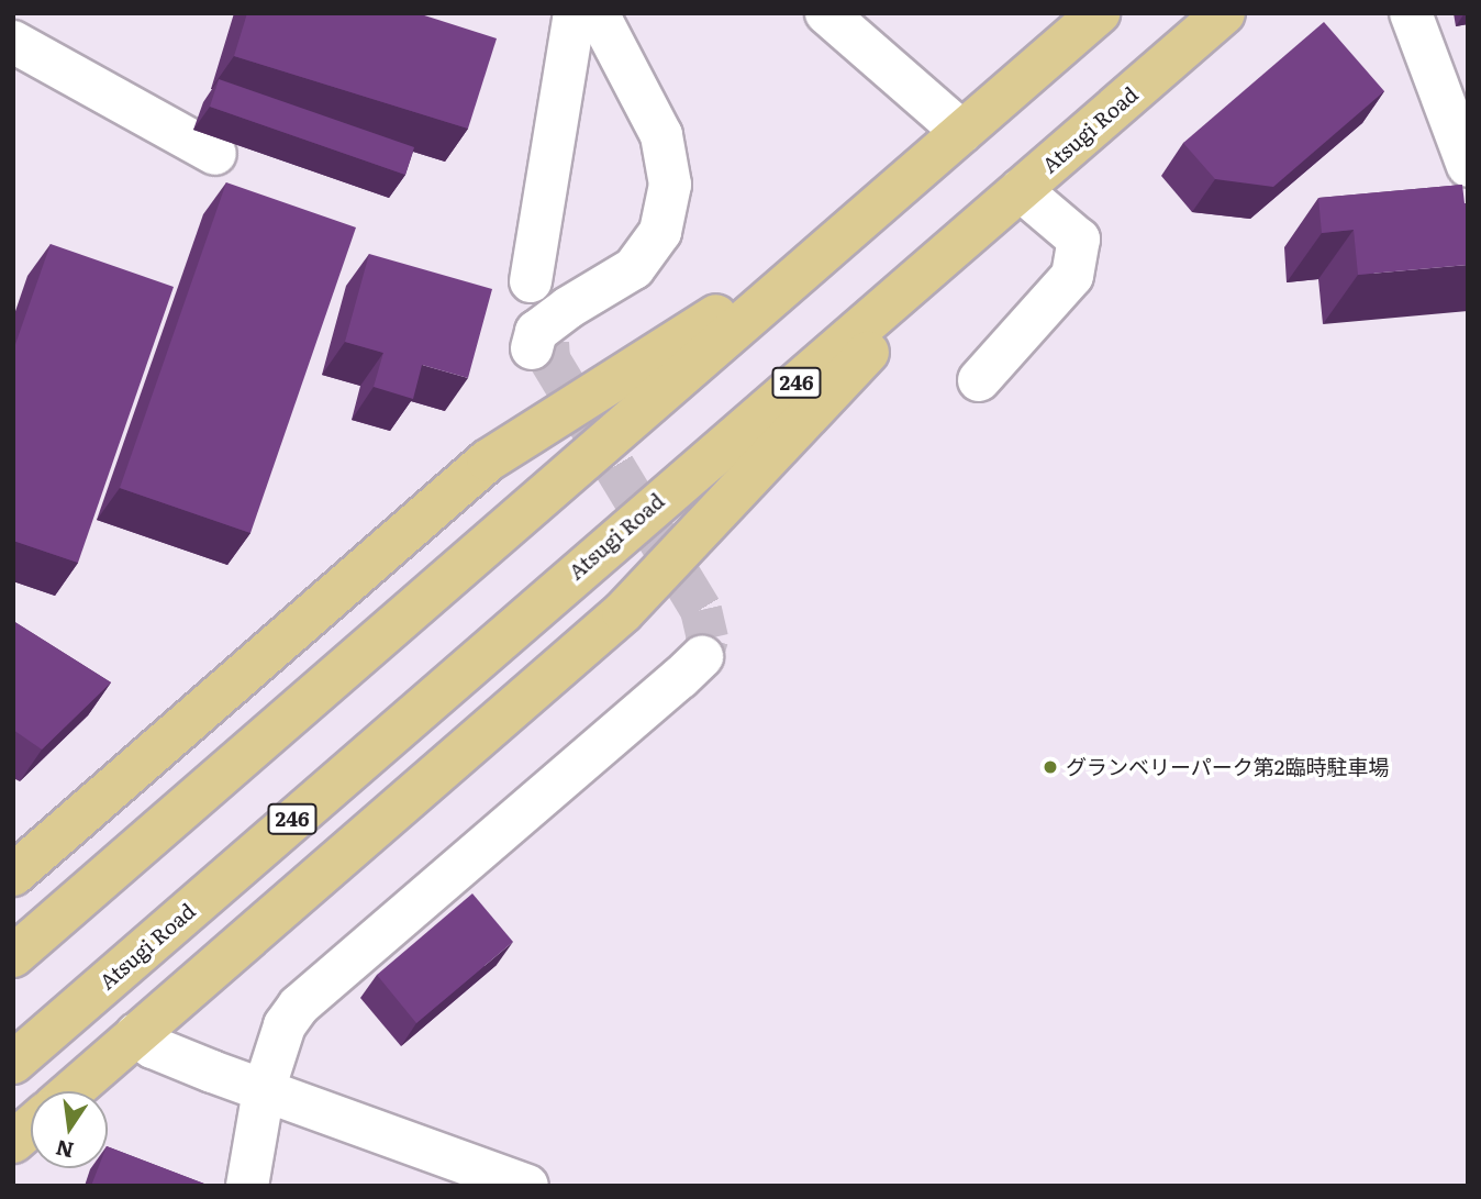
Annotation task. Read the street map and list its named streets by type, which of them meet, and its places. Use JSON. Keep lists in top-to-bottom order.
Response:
{
  "streets": {
    "highway": ["Atsugi Road", "246"]
  },
  "places": ["グランベリーパーク第2臨時駐車場"],
  "north": "bottom"
}
